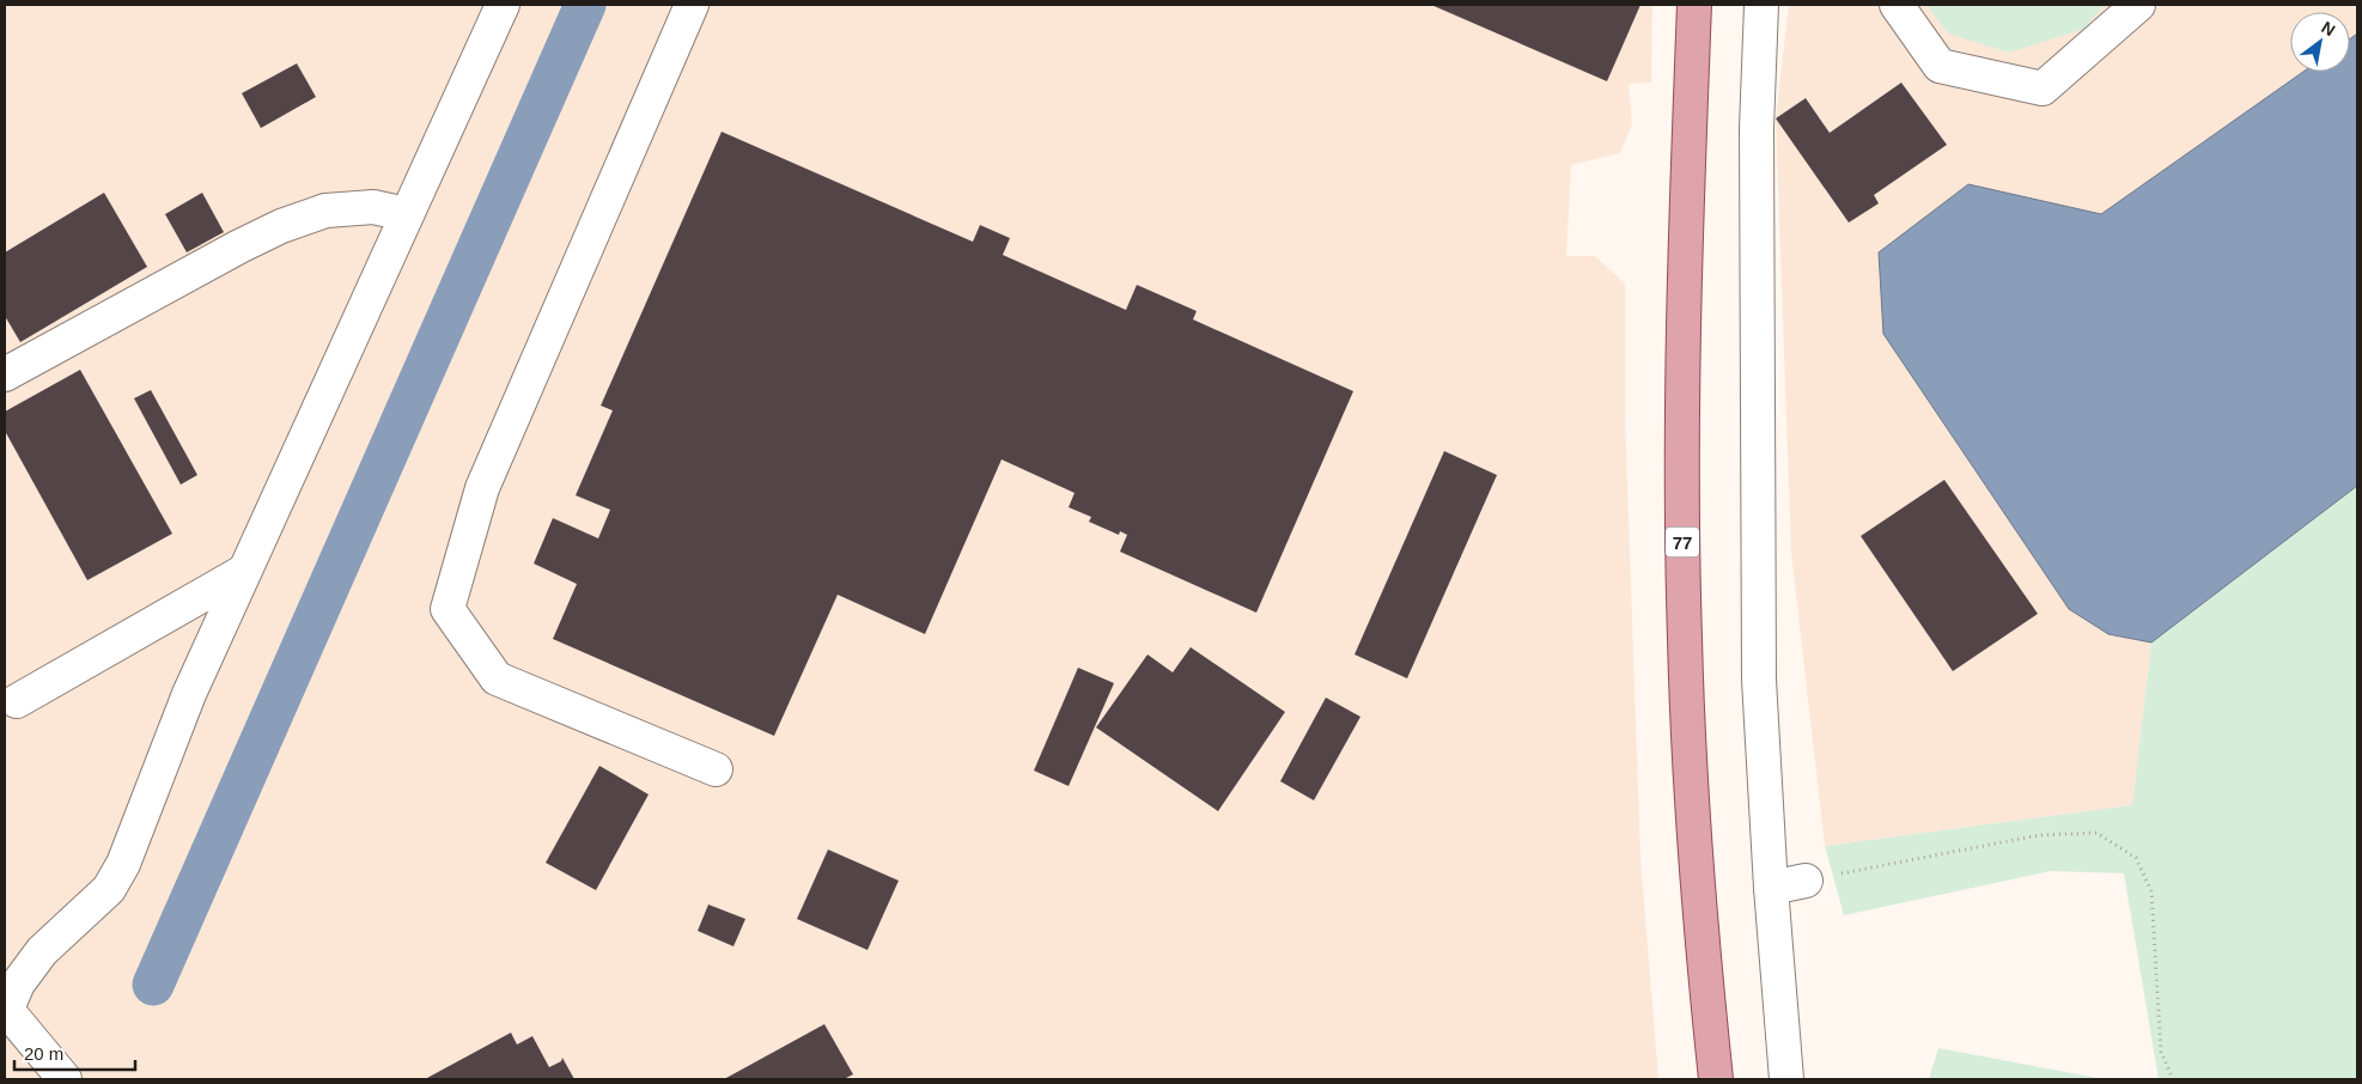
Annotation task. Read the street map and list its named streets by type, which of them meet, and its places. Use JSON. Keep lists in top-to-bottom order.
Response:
{
  "streets": {
    "main road": ["77"]
  },
  "scale_bar": "20 m",
  "north": "top right"
}
